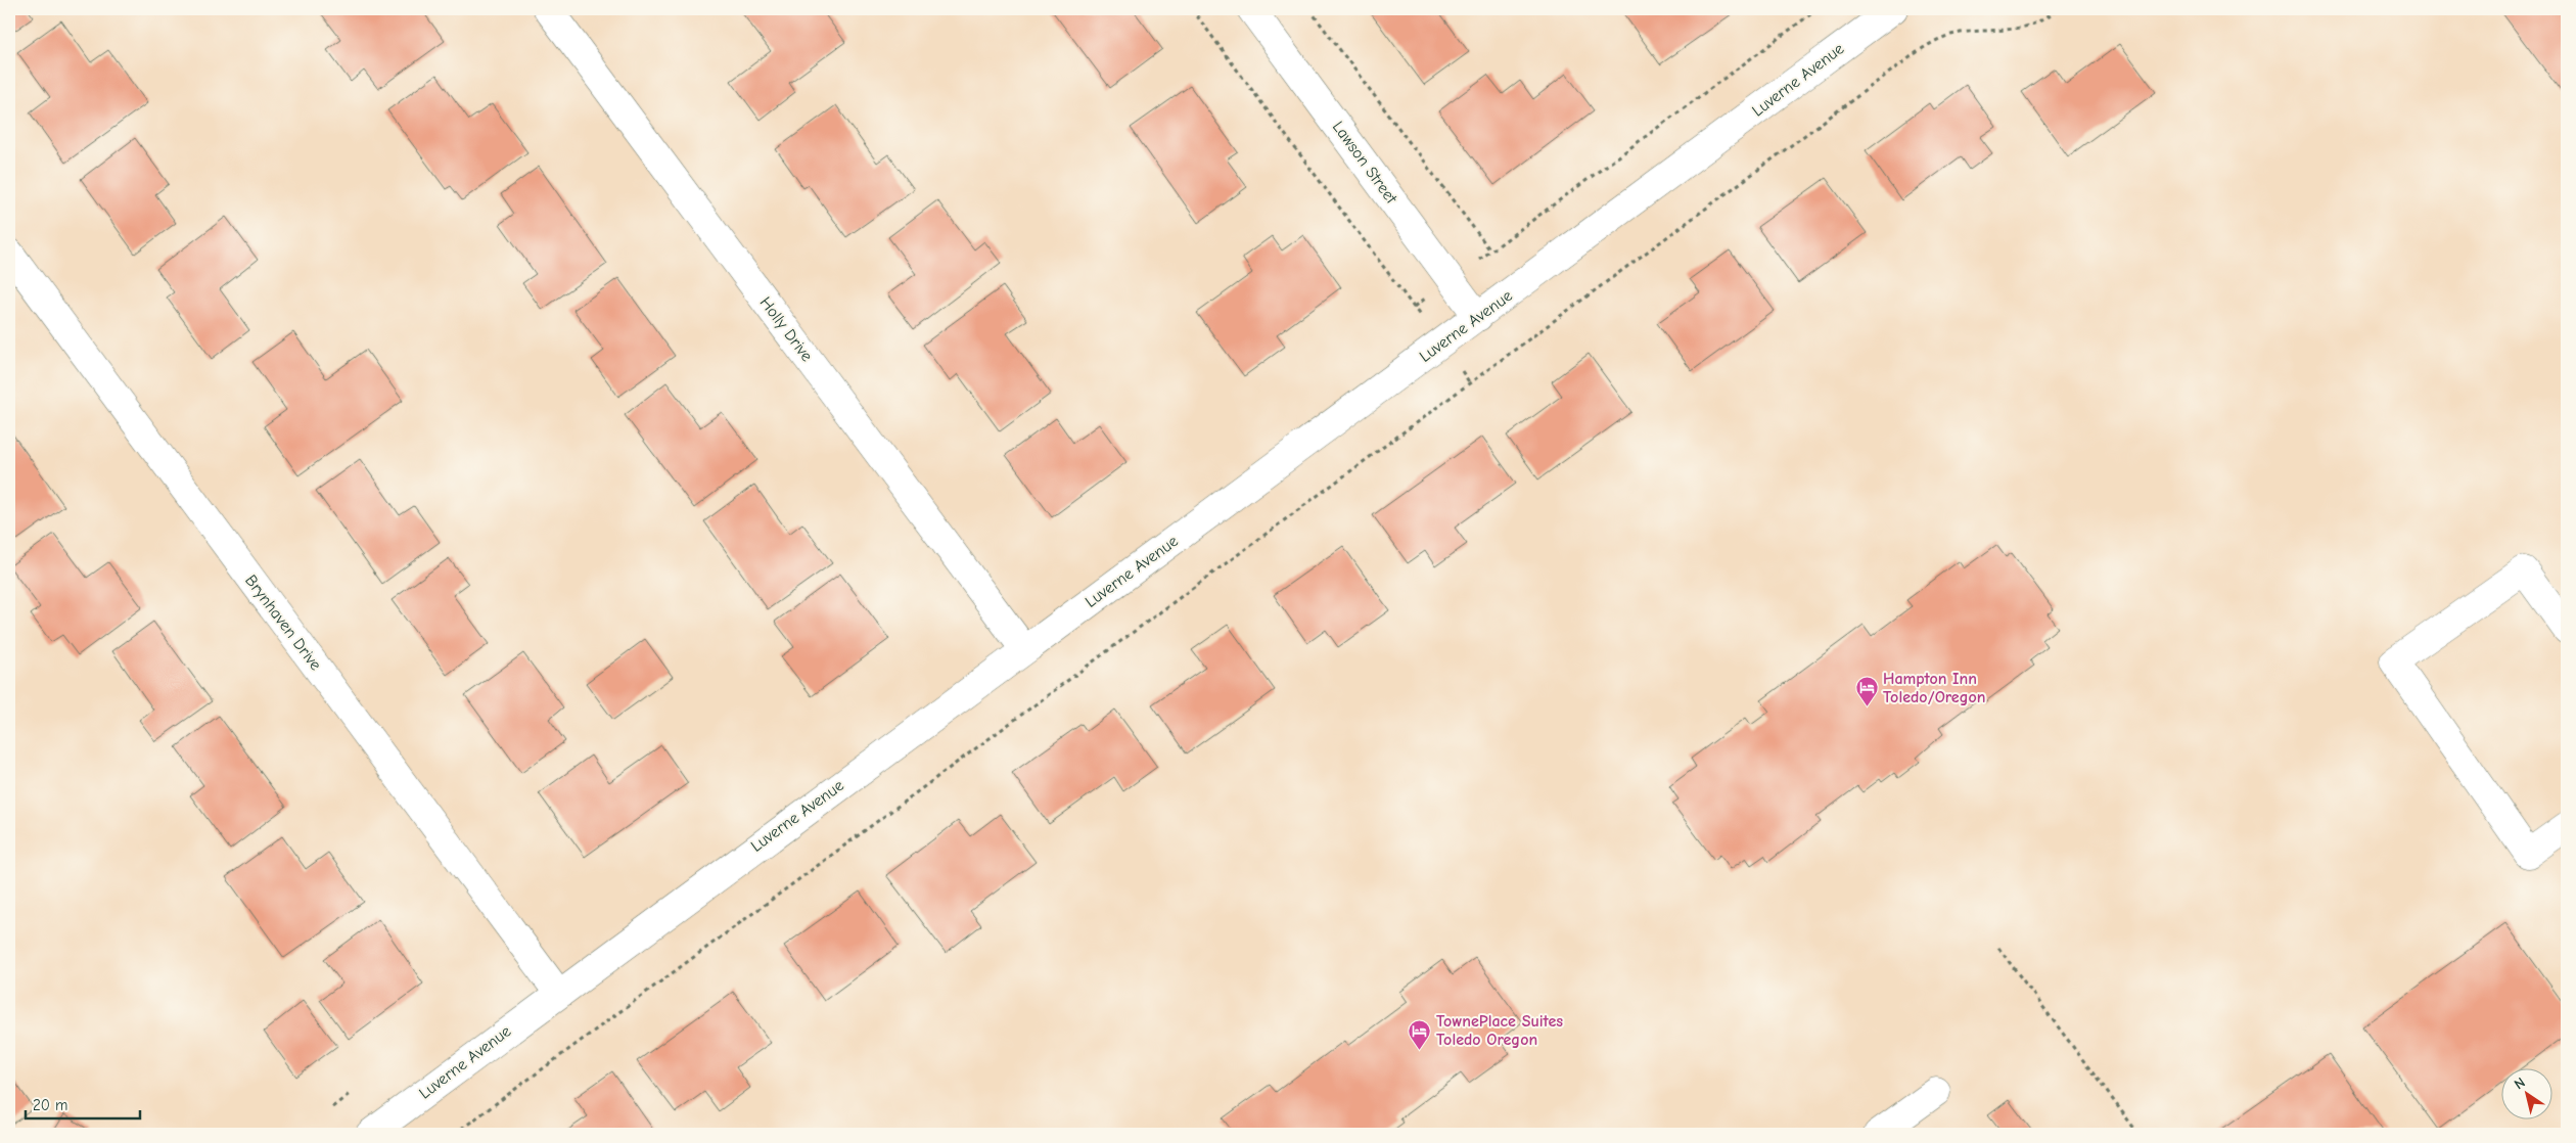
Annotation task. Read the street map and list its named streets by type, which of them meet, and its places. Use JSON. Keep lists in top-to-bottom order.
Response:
{
  "streets": {
    "street": [
      "Luverne Avenue",
      "Lawson Street",
      "Holly Drive",
      "Brynhaven Drive"
    ]
  },
  "crossings": [
    ["Luverne Avenue", "Lawson Street"],
    ["Luverne Avenue", "Holly Drive"],
    ["Luverne Avenue", "Brynhaven Drive"]
  ],
  "places": {
    "hotel": ["Hampton Inn Toledo/Oregon", "TownePlace Suites Toledo Oregon"]
  },
  "scale_bar": "20 m",
  "north": "top left"
}
